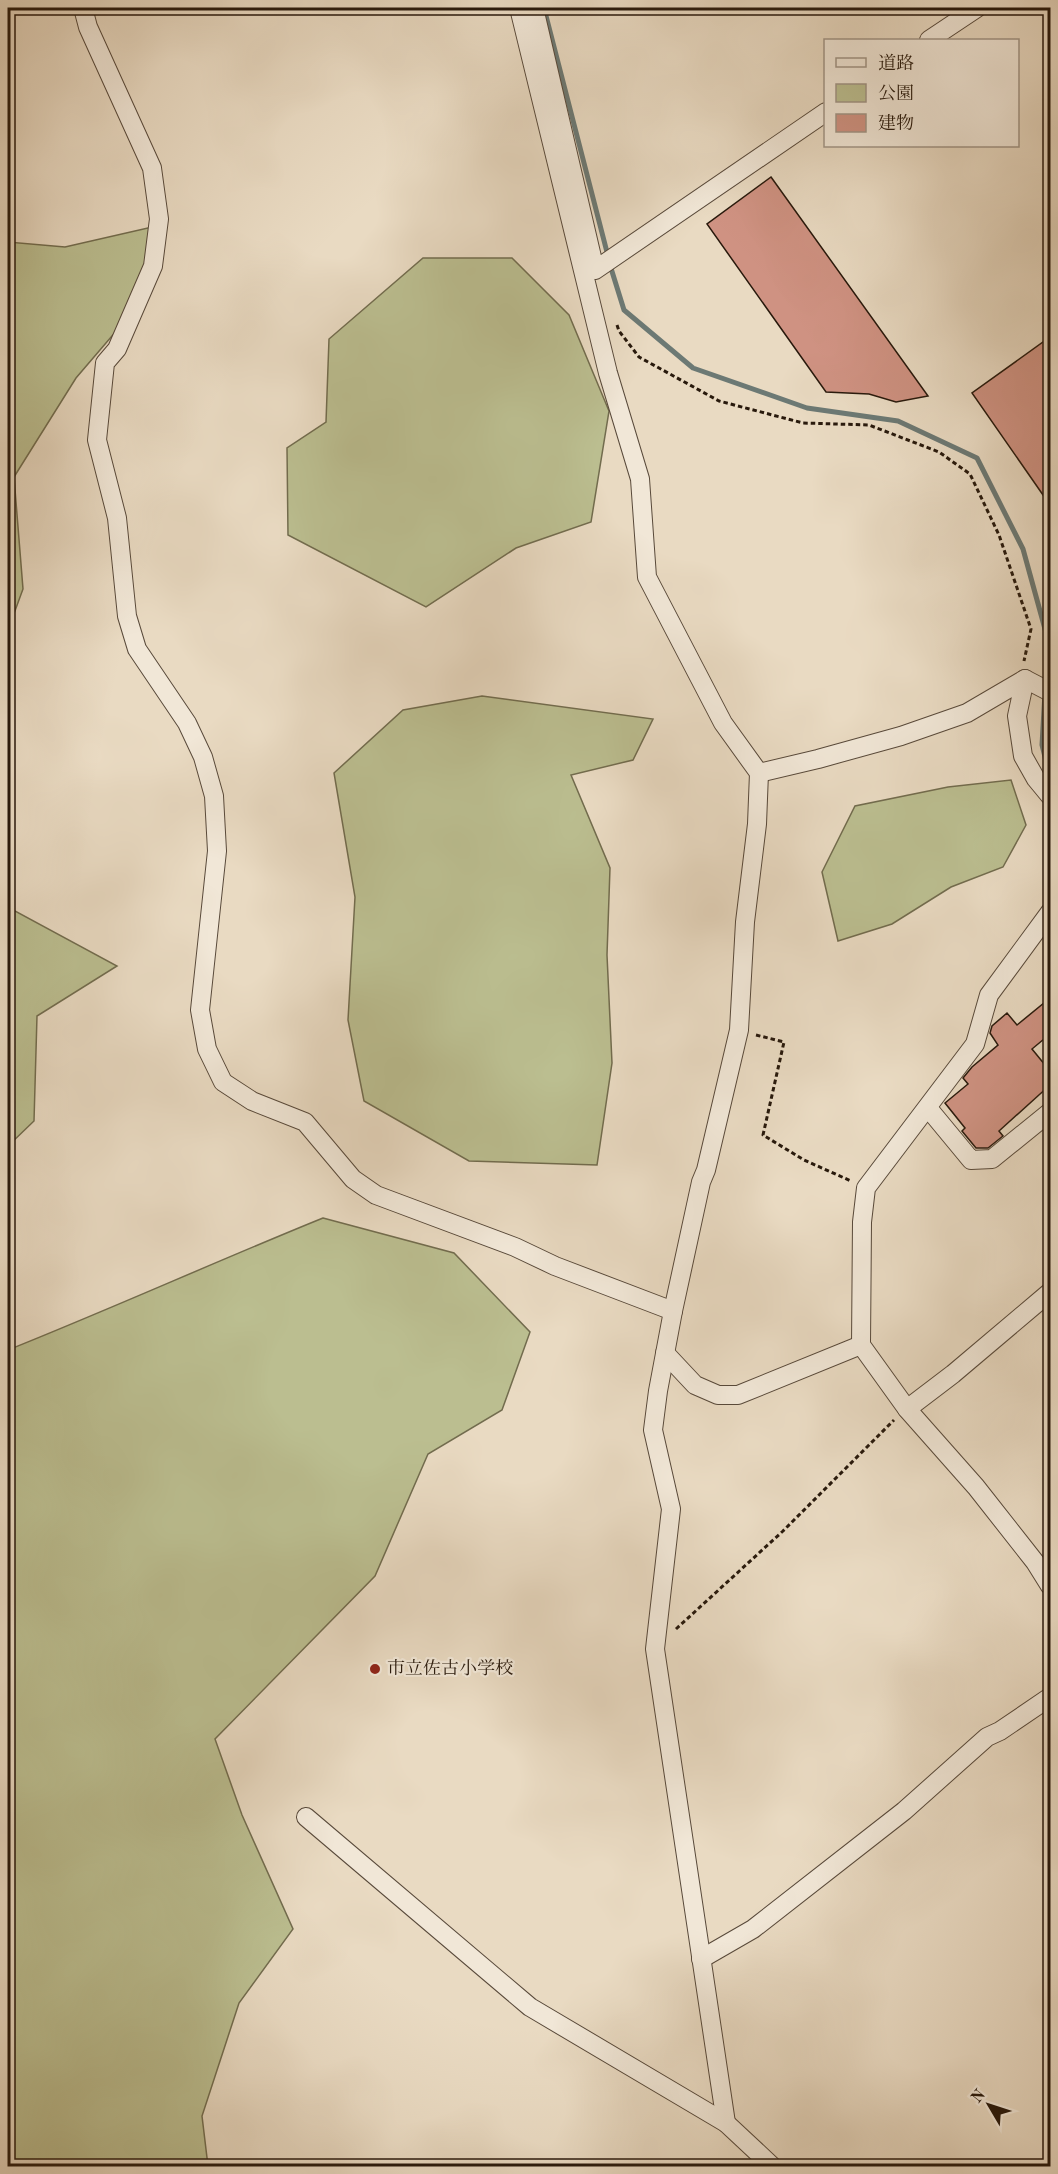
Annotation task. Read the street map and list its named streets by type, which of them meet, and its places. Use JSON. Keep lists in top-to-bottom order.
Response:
{
  "places": ["市立佐古小学校"],
  "legend": ["道路", "公園", "建物"],
  "north": "top left"
}
